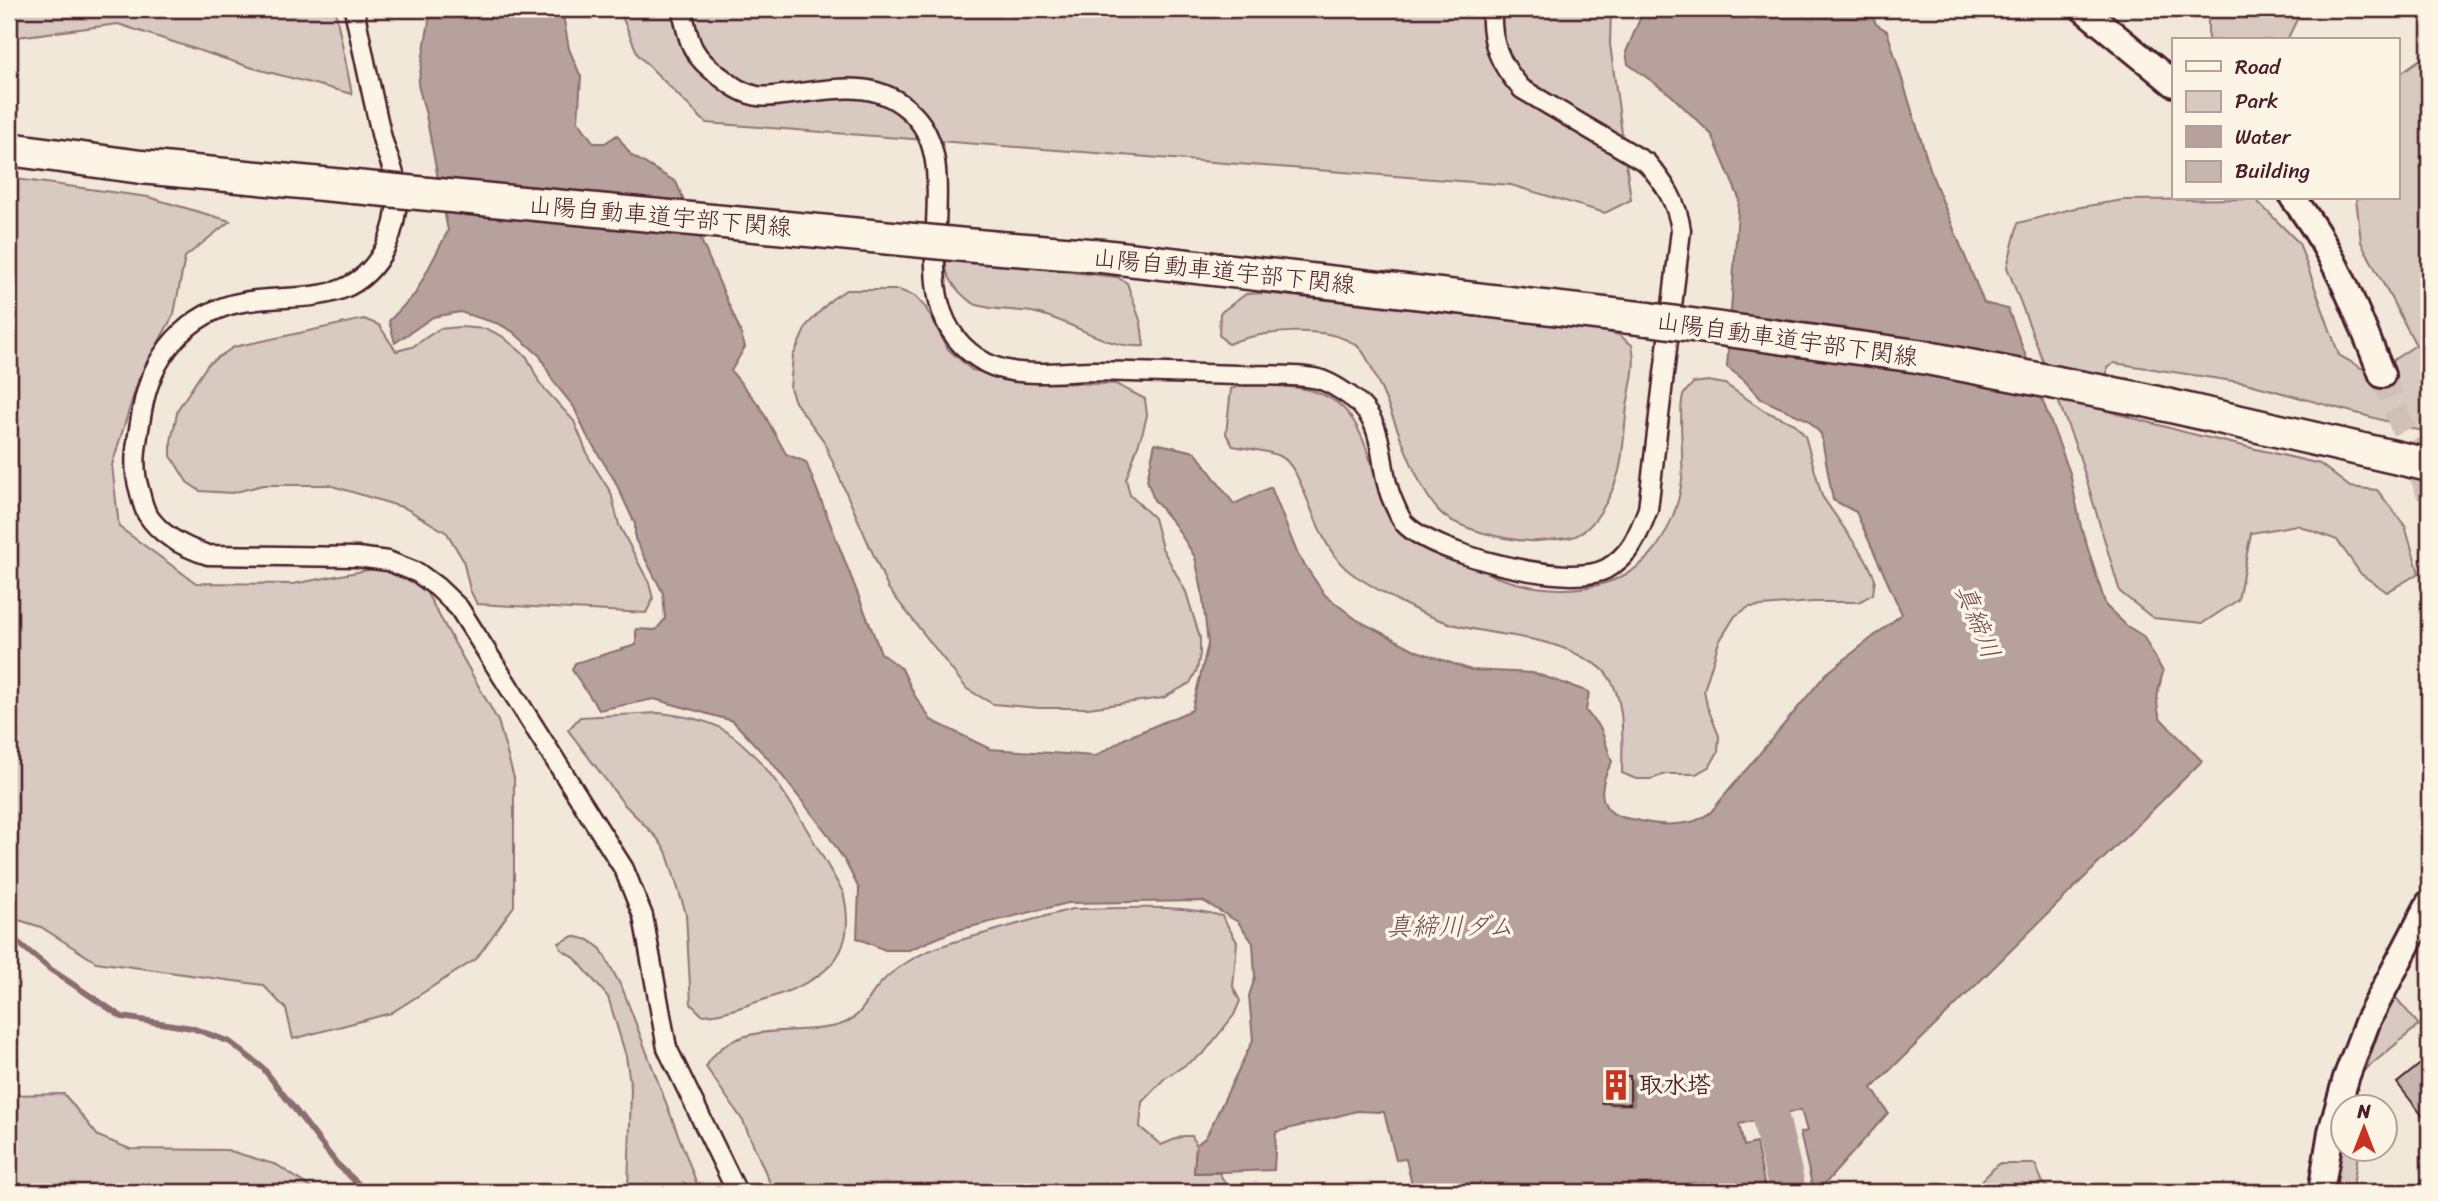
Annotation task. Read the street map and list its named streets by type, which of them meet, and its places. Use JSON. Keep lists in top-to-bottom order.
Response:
{
  "streets": {
    "highway": ["山陽自動車道宇部下関線"]
  },
  "water": ["真締川", "真締川ダム"],
  "places": {
    "building": ["取水塔"]
  },
  "legend": [
    "Road",
    "Park",
    "Water",
    "Building"
  ],
  "north": "top"
}
